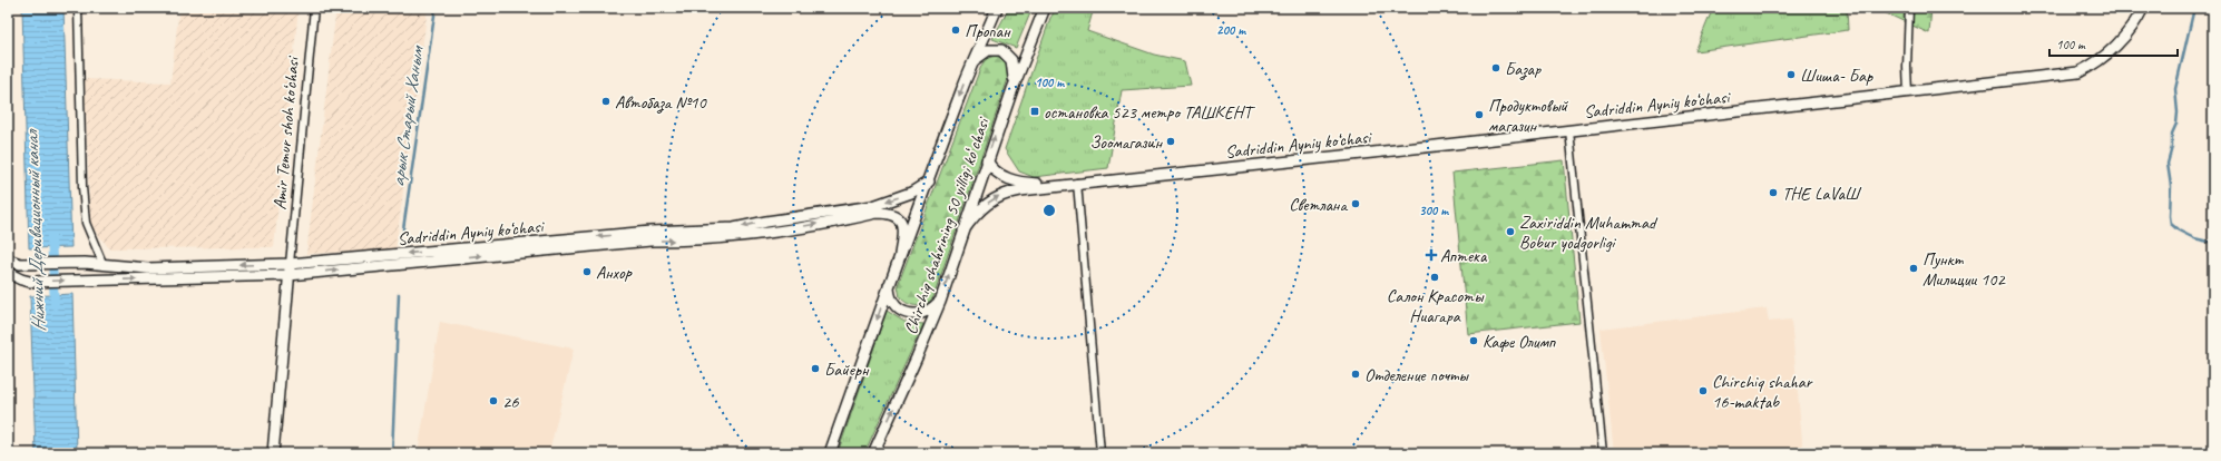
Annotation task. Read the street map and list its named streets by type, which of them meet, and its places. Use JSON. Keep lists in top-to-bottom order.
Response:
{
  "streets": {
    "main road": ["Sadriddin Ayniy ko‘chasi", "Chirchiq shahrining 50 yilligi koʻchasi"],
    "street": ["Amir Temur shoh ko‘chasi"]
  },
  "crossings": [
    ["Sadriddin Ayniy ko‘chasi", "Amir Temur shoh ko‘chasi"],
    ["Sadriddin Ayniy ko‘chasi", "Chirchiq shahrining 50 yilligi koʻchasi"]
  ],
  "water": ["арык Старый Ханым", "Нижний Деривационный канал"],
  "places": {
    "other": [
      "Пропан",
      "Базар",
      "Шиша- Бар",
      "Автобаза №10",
      "Продуктовый магазин",
      "Зоомагазин",
      "THE LaVaШ",
      "Светлана",
      "Zaxiriddin Muhammad Bobur yodgorligi",
      "Пункт Милиции 102",
      "Анхор",
      "Салон Красоты Ниагара",
      "Кафе Олимп",
      "Байерн",
      "Отделение почты",
      "Chirchiq shahar 16-maktab",
      "26"
    ],
    "transit": ["остановка 523 метро ТАШКЕНТ"],
    "health": ["Аптека"]
  },
  "scale_bar": "100 m",
  "rings": ["200 m", "100 m", "300 m"]
}
